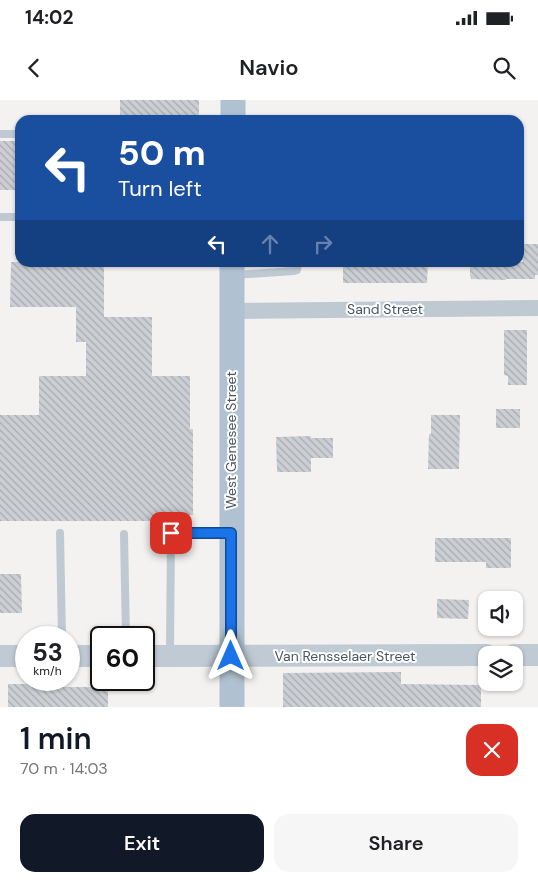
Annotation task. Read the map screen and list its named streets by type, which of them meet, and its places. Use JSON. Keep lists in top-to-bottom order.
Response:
{
  "streets": {
    "main road": ["West Genesee Street"],
    "street": ["Sand Street", "Van Rensselaer Street"]
  },
  "crossings": [
    ["Sand Street", "West Genesee Street"],
    ["West Genesee Street", "Van Rensselaer Street"]
  ],
  "page": {
    "status": "14:02",
    "header": "Navio",
    "turn": ["50 m", "Turn left"],
    "speed": "53 km/h",
    "limit": "60",
    "heading": ["1 min", "70 m · 14:03"],
    "buttons": ["Exit", "Share"]
  }
}
